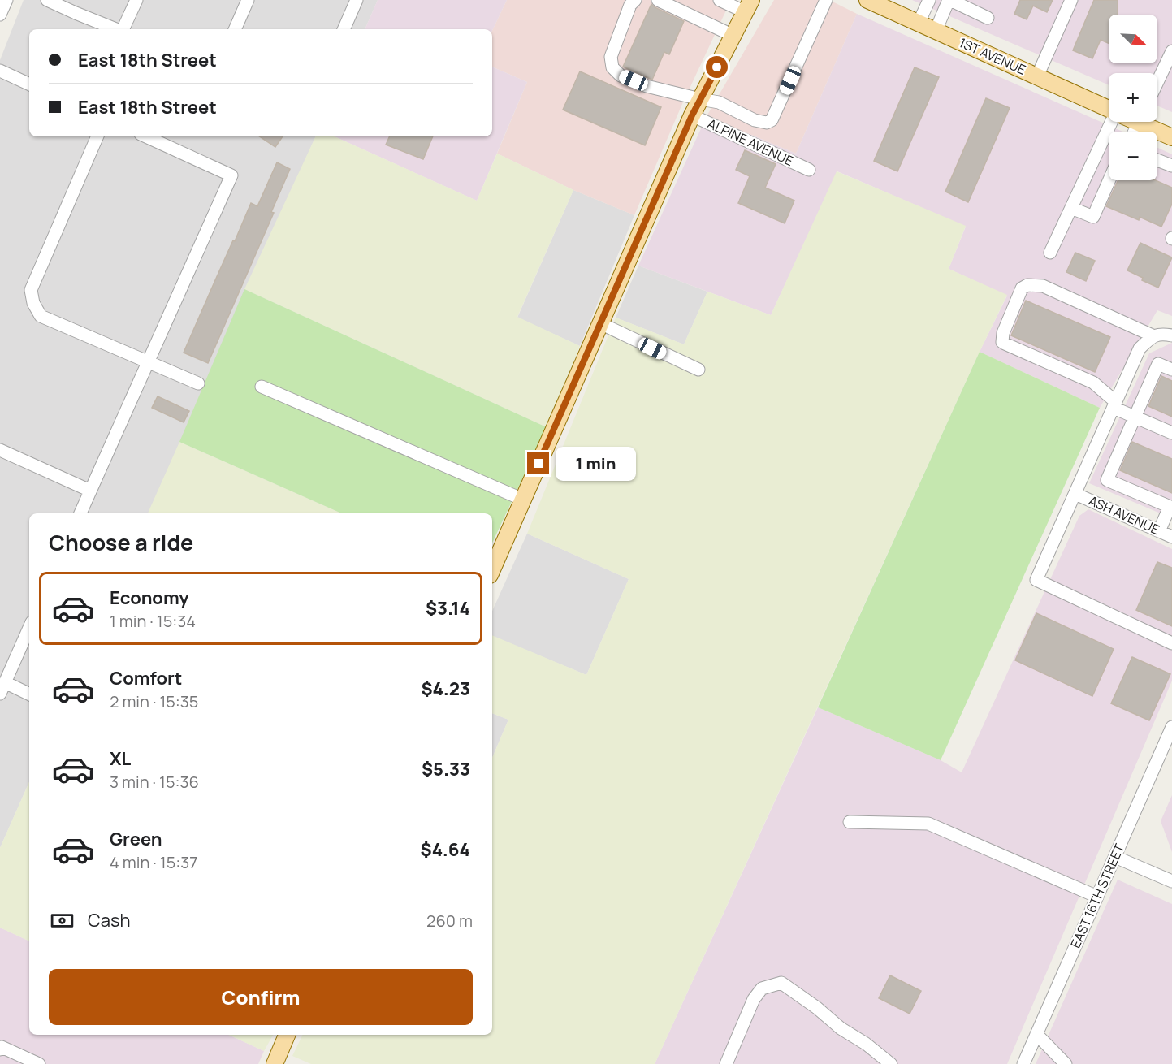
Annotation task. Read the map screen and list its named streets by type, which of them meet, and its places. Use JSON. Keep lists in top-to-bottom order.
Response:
{
  "streets": {
    "main road": ["1ST AVENUE"],
    "street": ["ALPINE AVENUE", "ASH AVENUE", "EAST 16TH STREET"]
  },
  "north": "bottom right",
  "page": {
    "map_buttons": ["+", "−"],
    "banner": ["East 18th Street", "East 18th Street"],
    "bubble": "1 min",
    "heading": "Choose a ride",
    "list": [
      {
        "name": "Economy",
        "note": "1 min · 15:34",
        "value": "$3.14"
      },
      {
        "name": "Comfort",
        "note": "2 min · 15:35",
        "value": "$4.23"
      },
      {
        "name": "XL",
        "note": "3 min · 15:36",
        "value": "$5.33"
      },
      {
        "name": "Green",
        "note": "4 min · 15:37",
        "value": "$4.64"
      }
    ],
    "pay": ["Cash", "260 m"],
    "buttons": "Confirm"
  }
}
